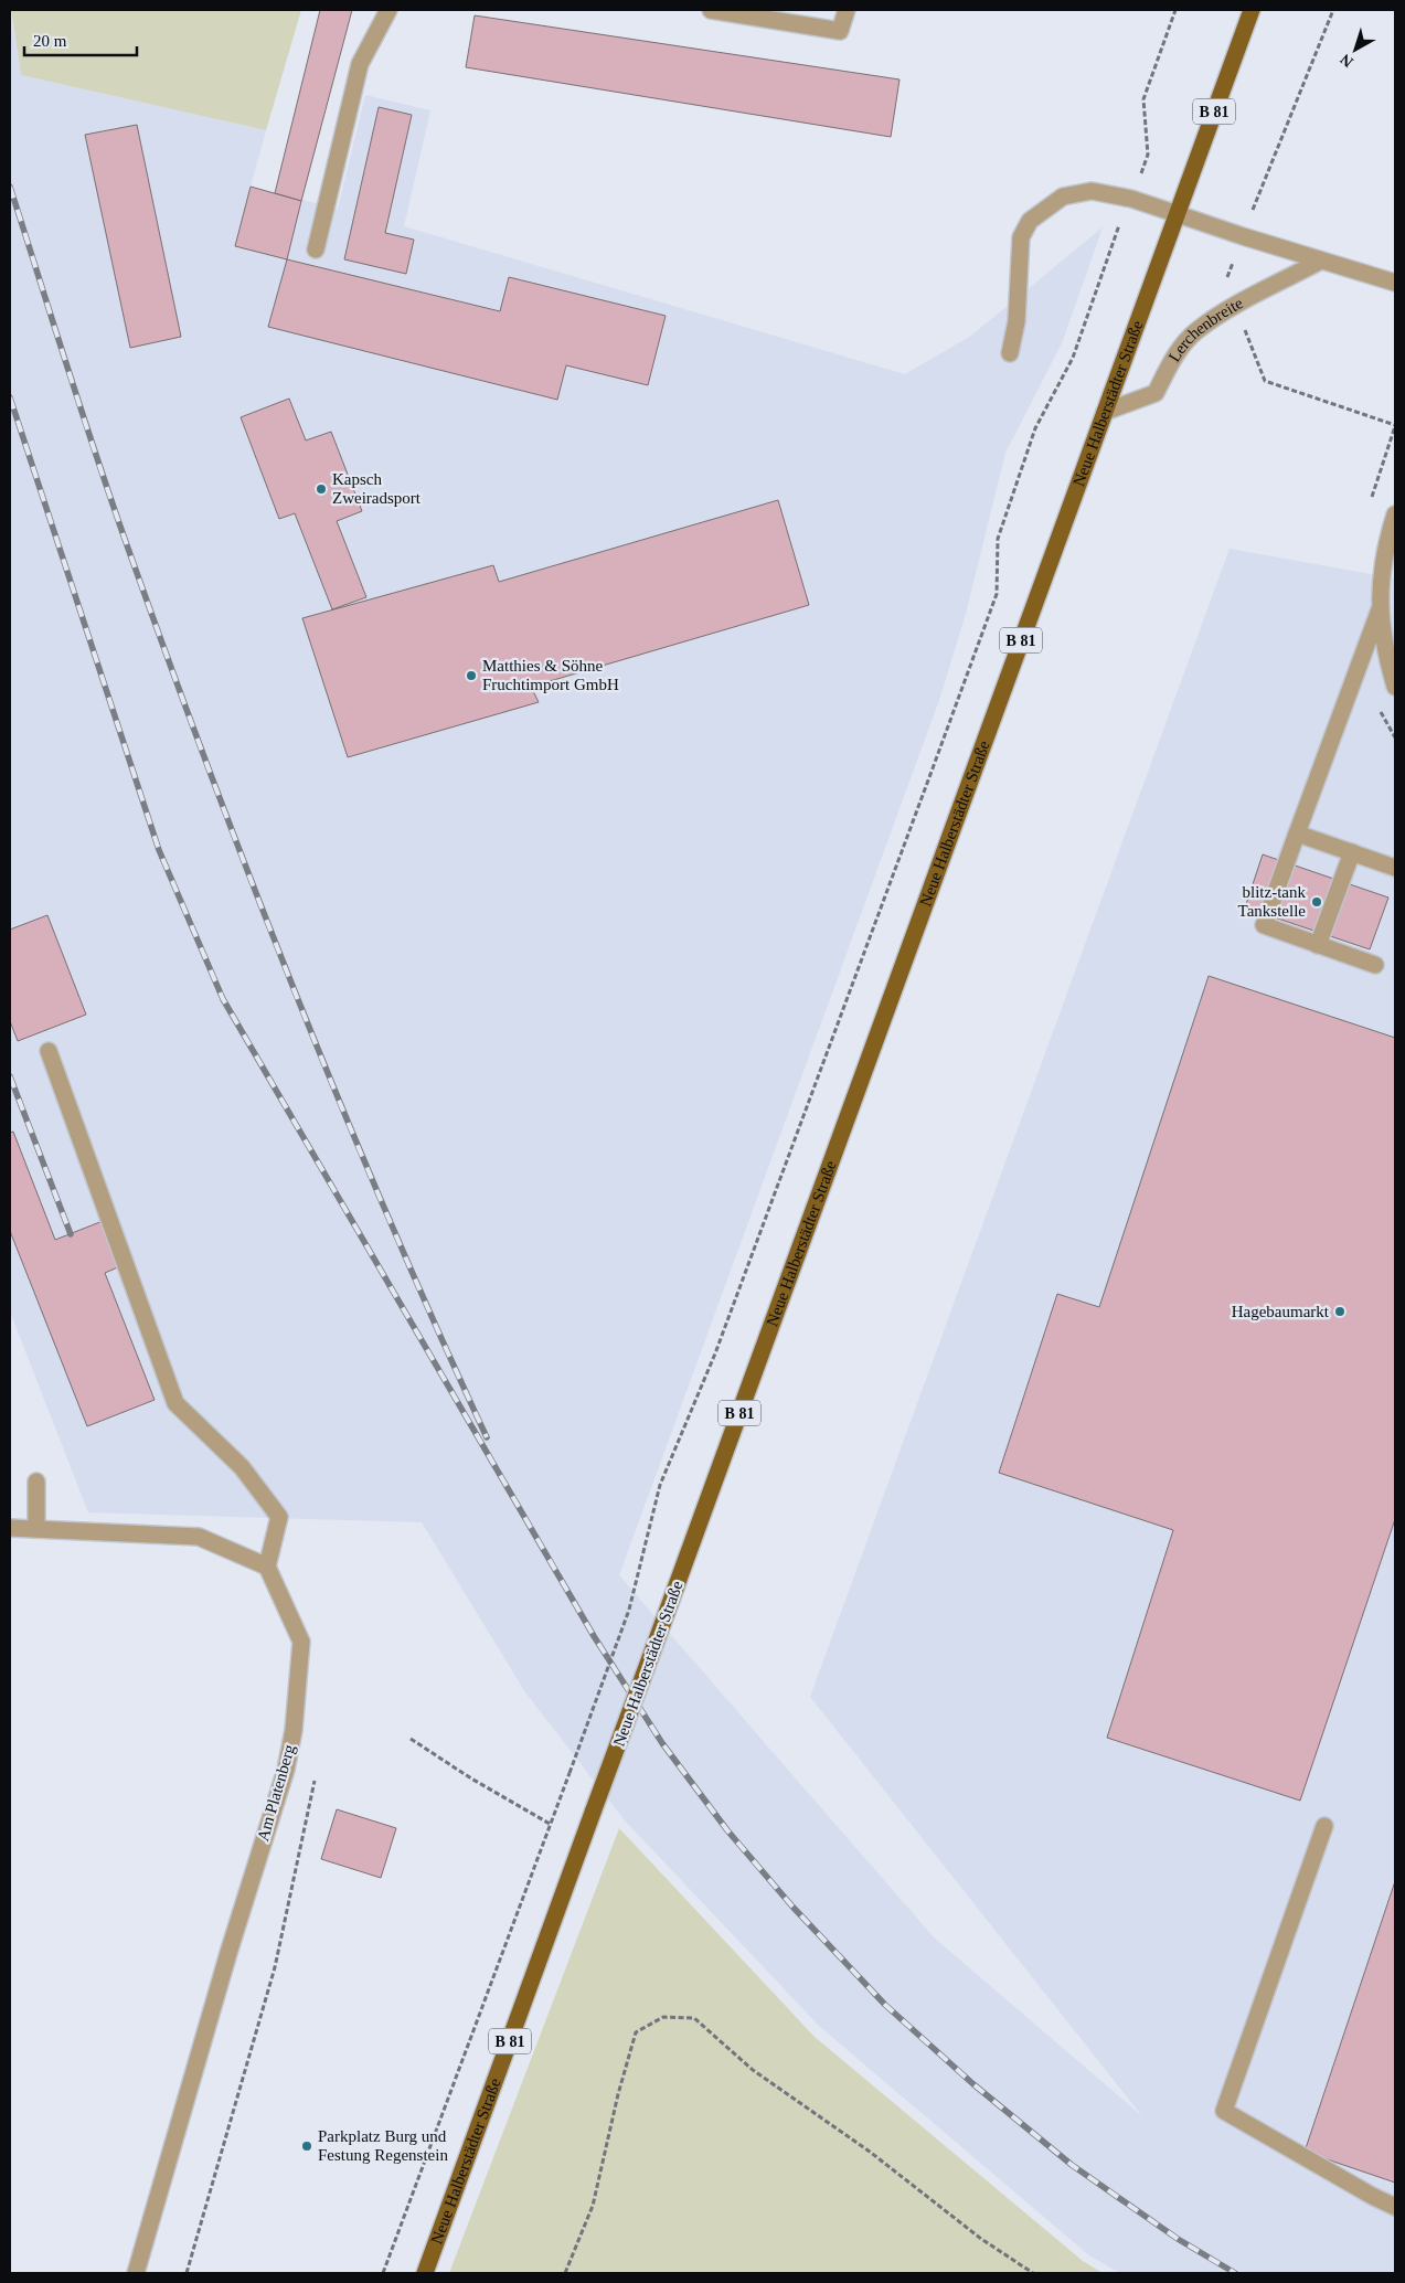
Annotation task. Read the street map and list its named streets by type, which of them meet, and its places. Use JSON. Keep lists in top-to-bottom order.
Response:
{
  "streets": {
    "main road": ["B 81", "Neue Halberstädter Straße"],
    "street": ["Lerchenbreite", "Am Platenberg"]
  },
  "crossings": [
    ["Lerchenbreite", "Neue Halberstädter Straße"]
  ],
  "places": [
    "Kapsch Zweiradsport",
    "Matthies & Söhne Fruchtimport GmbH",
    "blitz-tank Tankstelle",
    "Hagebaumarkt",
    "Parkplatz Burg und Festung Regenstein"
  ],
  "scale_bar": "20 m",
  "north": "bottom left"
}
